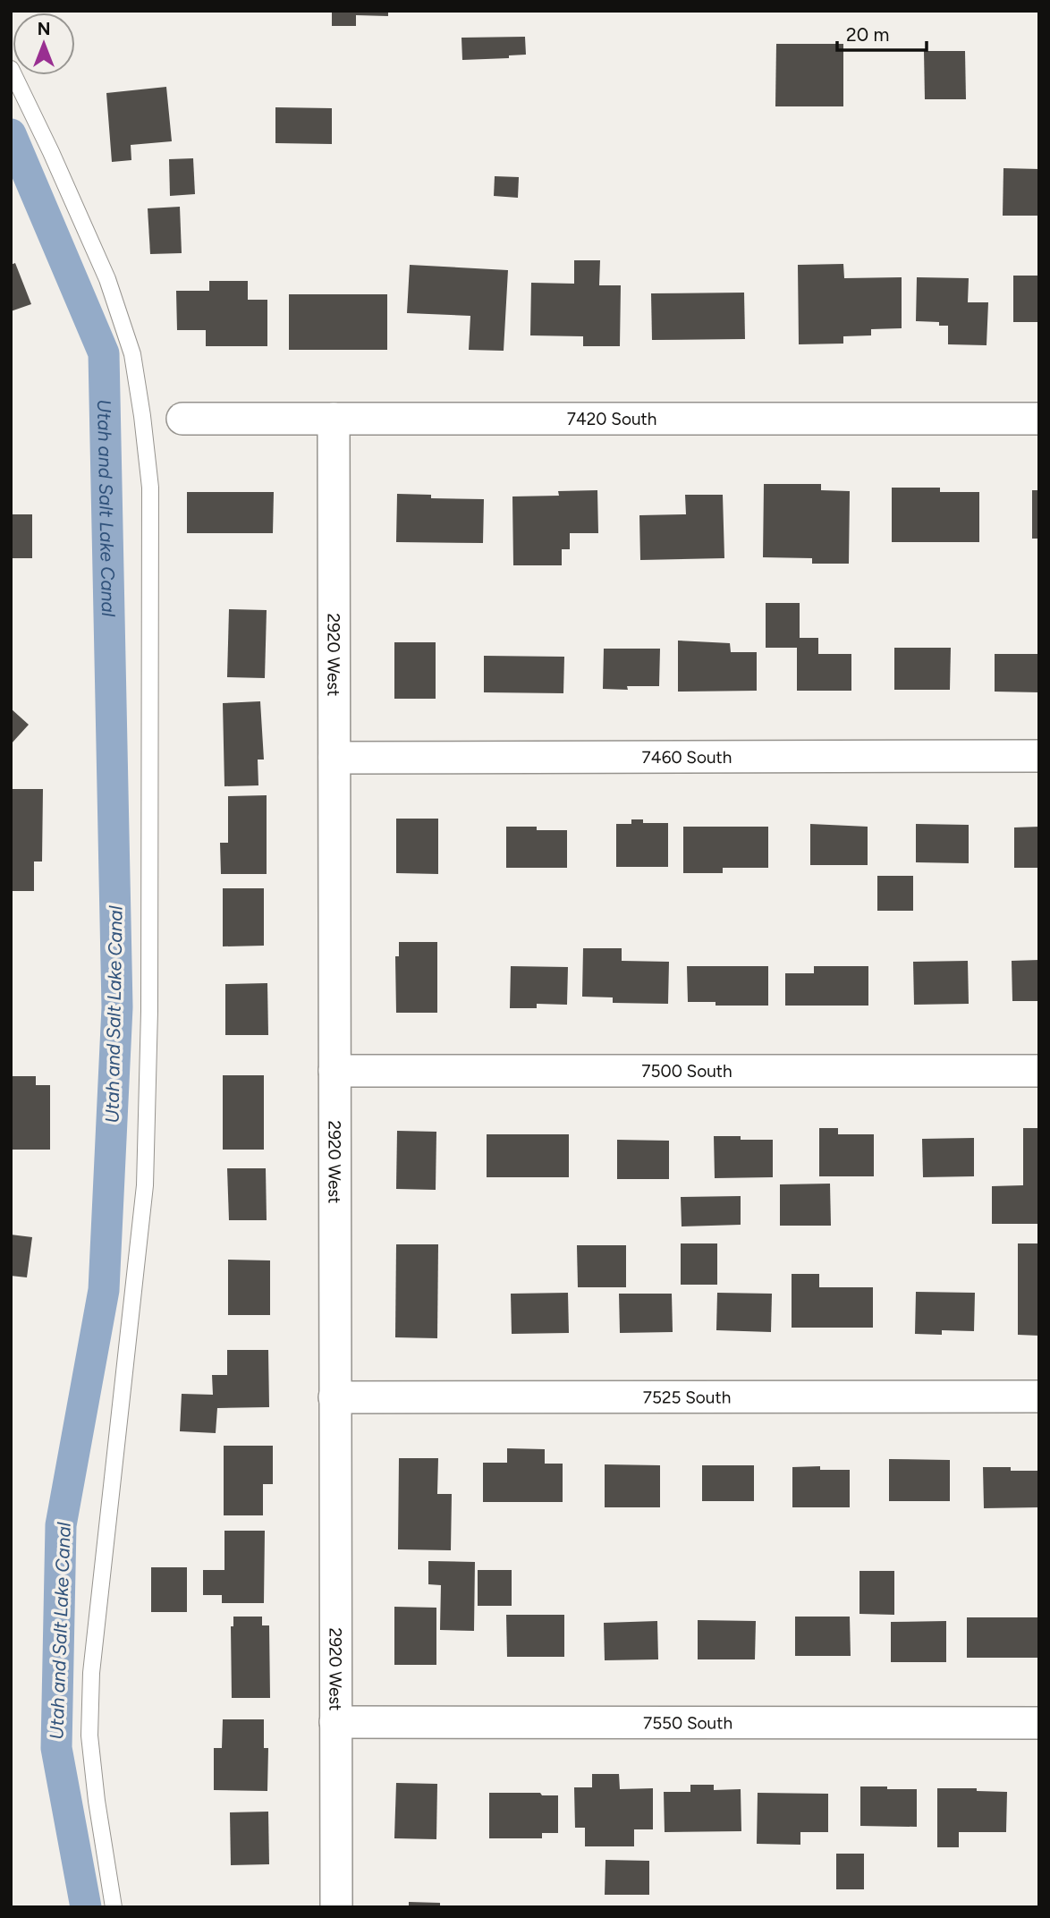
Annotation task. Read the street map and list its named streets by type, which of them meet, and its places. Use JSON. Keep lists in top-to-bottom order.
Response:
{
  "streets": {
    "street": [
      "7420 South",
      "2920 West",
      "7460 South",
      "7500 South",
      "7525 South",
      "7550 South"
    ]
  },
  "crossings": [
    ["7420 South", "2920 West"],
    ["2920 West", "7460 South"],
    ["2920 West", "7500 South"],
    ["2920 West", "7525 South"],
    ["2920 West", "7550 South"]
  ],
  "water": ["Utah and Salt Lake Canal"],
  "scale_bar": "20 m",
  "north": "top"
}
